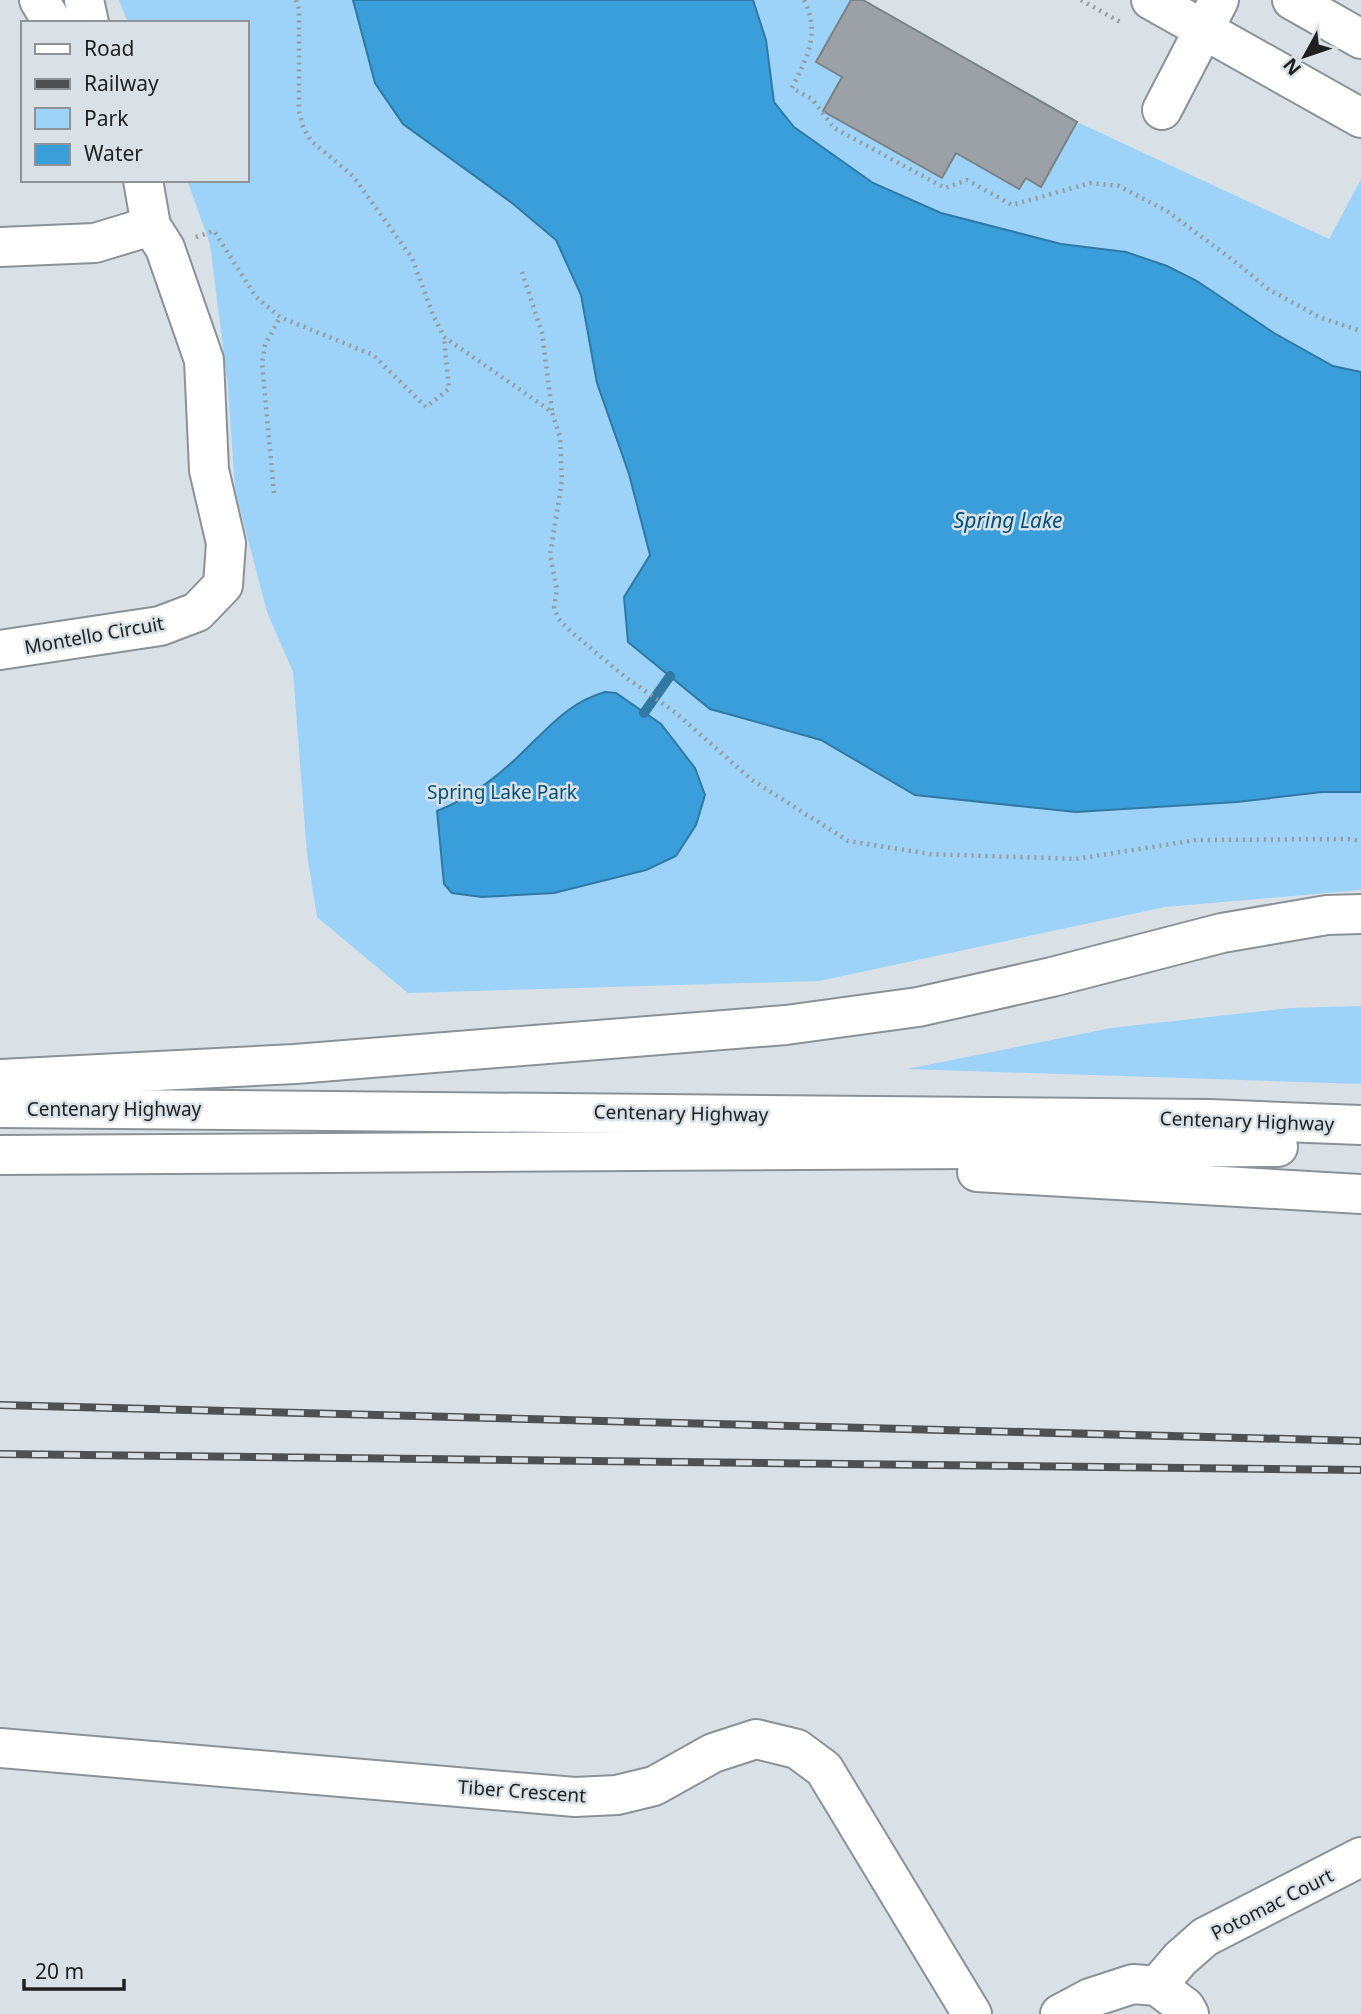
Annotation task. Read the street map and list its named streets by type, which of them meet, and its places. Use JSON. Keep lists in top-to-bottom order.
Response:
{
  "streets": {
    "main road": [
      "Montello Circuit",
      "Centenary Highway",
      "Tiber Crescent",
      "Potomac Court"
    ]
  },
  "water": ["Spring Lake"],
  "parks": ["Spring Lake Park"],
  "legend": [
    "Road",
    "Railway",
    "Park",
    "Water"
  ],
  "scale_bar": "20 m",
  "north": "bottom left"
}
